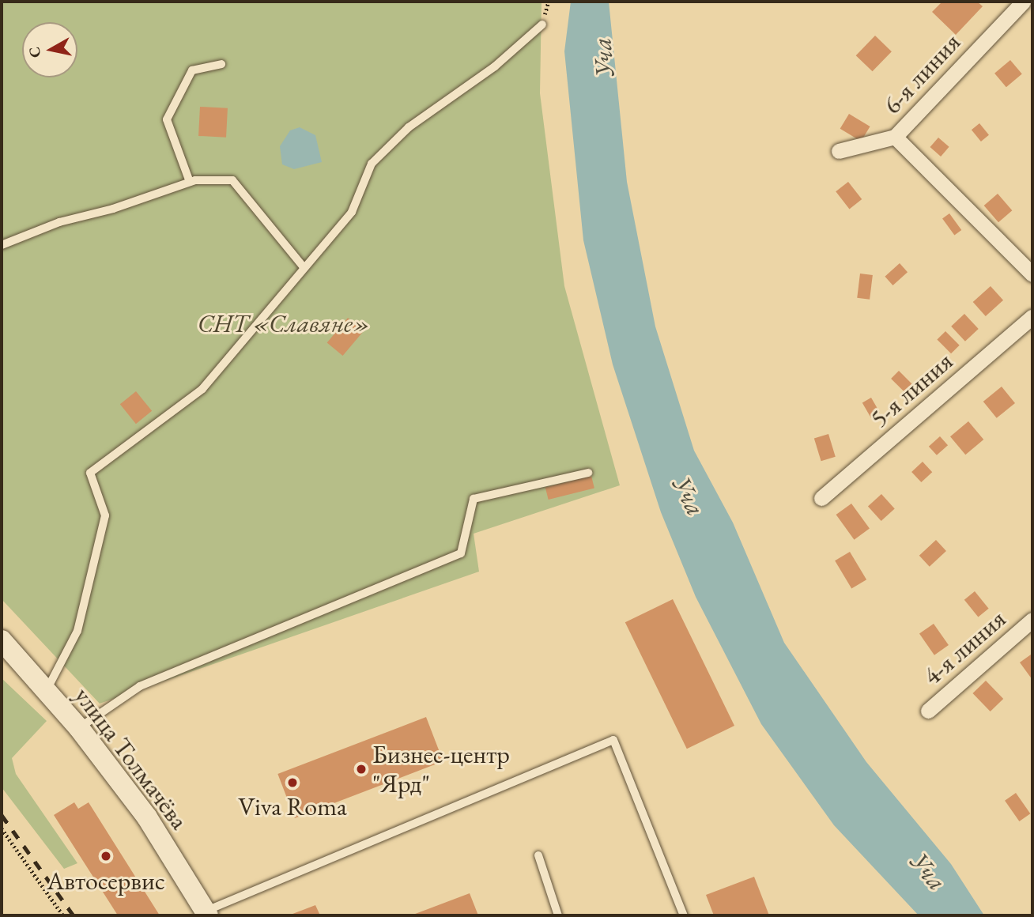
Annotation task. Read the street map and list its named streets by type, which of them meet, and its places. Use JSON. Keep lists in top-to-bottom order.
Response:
{
  "streets": {
    "street": [
      "6-я линия",
      "5-я линия",
      "4-я линия",
      "улица Толмачёва"
    ]
  },
  "water": ["Уча"],
  "parks": ["СНТ «Славяне»"],
  "places": ["Бизнес-центр \"Ярд\"", "Viva Roma", "Автосервис"],
  "north": "left"
}
